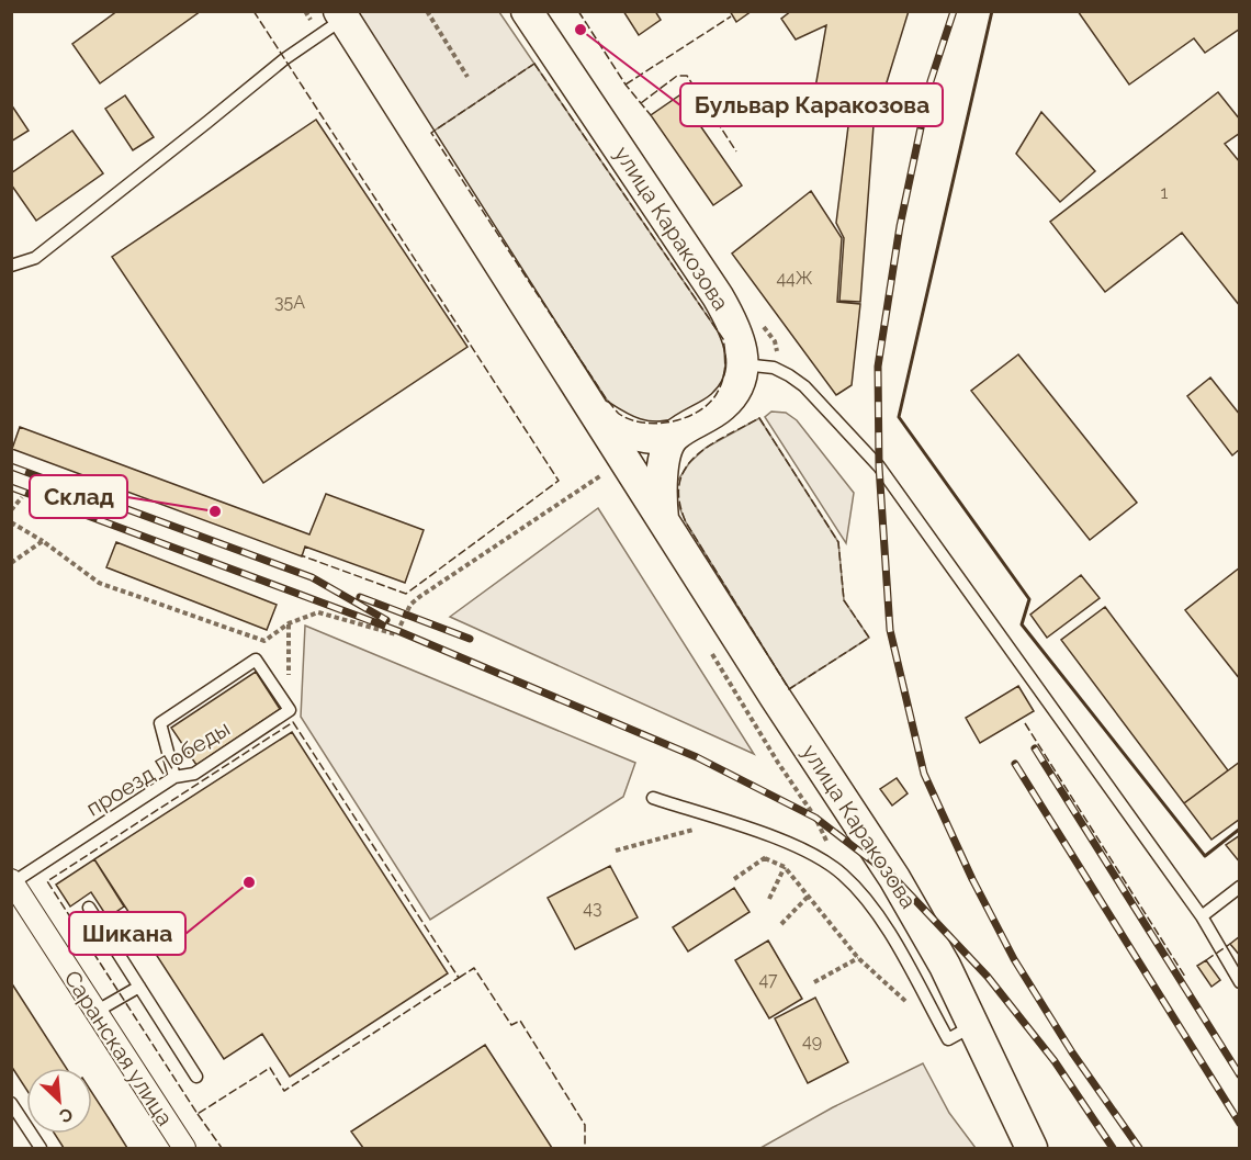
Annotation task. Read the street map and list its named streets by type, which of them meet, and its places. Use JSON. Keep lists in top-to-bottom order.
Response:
{
  "streets": {
    "main road": ["улица Каракозова"],
    "street": ["Саранская улица"],
    "lane": ["проезд Победы"]
  },
  "crossings": [
    ["проезд Победы", "Саранская улица"]
  ],
  "places": ["Бульвар Каракозова", "Склад", "Шикана"],
  "house_numbers": [
    "1",
    "44Ж",
    "35А",
    "43",
    "47",
    "49"
  ],
  "north": "bottom right"
}
